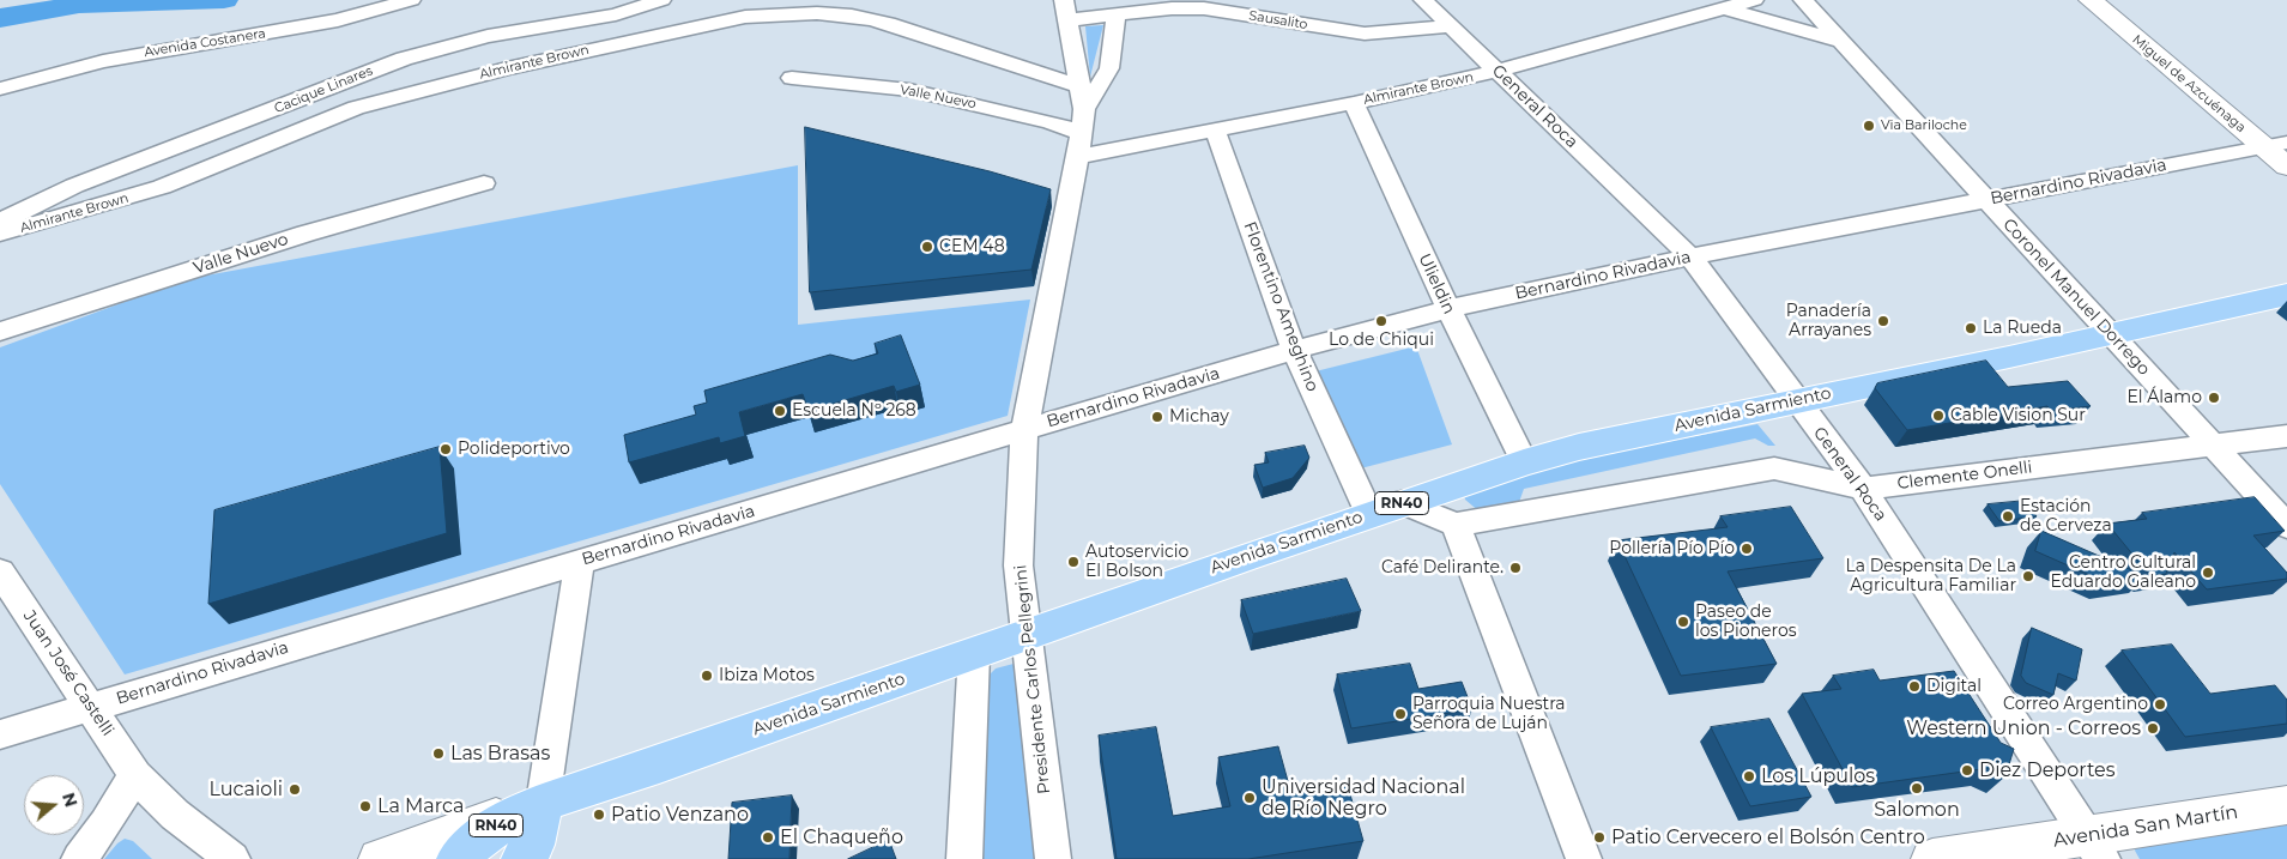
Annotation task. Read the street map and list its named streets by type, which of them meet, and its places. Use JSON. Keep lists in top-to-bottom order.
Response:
{
  "streets": {
    "highway": ["Avenida Sarmiento", "RN40"],
    "main road": ["Miguel de Azcuénaga", "Avenida San Martín"],
    "street": [
      "Sausalito",
      "Avenida Costanera",
      "Almirante Brown",
      "Cacique Linares",
      "Valle Nuevo",
      "General Roca",
      "Bernardino Rivadavia",
      "Ulieldin",
      "Coronel Manuel Dorrego",
      "Florentino Ameghino",
      "Clemente Onelli",
      "Juan José Castelli",
      "Presidente Carlos Pellegrini"
    ]
  },
  "crossings": [
    ["Sausalito", "General Roca"],
    ["Sausalito", "Presidente Carlos Pellegrini"],
    ["Almirante Brown", "Valle Nuevo"],
    ["Almirante Brown", "General Roca"],
    ["Almirante Brown", "Ulieldin"],
    ["Almirante Brown", "Florentino Ameghino"],
    ["Almirante Brown", "Presidente Carlos Pellegrini"],
    ["Miguel de Azcuénaga", "Bernardino Rivadavia"],
    ["Valle Nuevo", "Presidente Carlos Pellegrini"],
    ["General Roca", "Bernardino Rivadavia"],
    ["General Roca", "Avenida Sarmiento"],
    ["General Roca", "Clemente Onelli"],
    ["General Roca", "Avenida San Martín"],
    ["Bernardino Rivadavia", "Ulieldin"],
    ["Bernardino Rivadavia", "Coronel Manuel Dorrego"],
    ["Bernardino Rivadavia", "Florentino Ameghino"],
    ["Bernardino Rivadavia", "Juan José Castelli"],
    ["Bernardino Rivadavia", "Presidente Carlos Pellegrini"],
    ["Ulieldin", "Avenida Sarmiento"],
    ["Coronel Manuel Dorrego", "Avenida Sarmiento"],
    ["Coronel Manuel Dorrego", "Clemente Onelli"],
    ["Florentino Ameghino", "Avenida Sarmiento"],
    ["Avenida Sarmiento", "RN40"],
    ["Avenida Sarmiento", "Presidente Carlos Pellegrini"]
  ],
  "places": [
    "Via Bariloche",
    "CEM 48",
    "Lo de Chiqui",
    "Panadería Arrayanes",
    "La Rueda",
    "El Álamo",
    "Escuela Nº 268",
    "Cable Vision Sur",
    "Michay",
    "Polideportivo",
    "Estación de Cerveza",
    "Pollería Pío Pío",
    "Autoservicio El Bolson",
    "Café Delirante.",
    "Centro Cultural Eduardo Galeano",
    "La Despensita De La Agricultura Familiar",
    "Paseo de los Pioneros",
    "Ibiza Motos",
    "Digital",
    "Correo Argentino",
    "Parroquia Nuestra Señora de Luján",
    "Western Union - Correos",
    "Las Brasas",
    "Diez Deportes",
    "Los Lúpulos",
    "Salomon",
    "Lucaioli",
    "Universidad Nacional de Río Negro",
    "La Marca",
    "Patio Venzano",
    "El Chaqueño",
    "Patio Cervecero el Bolsón Centro"
  ],
  "north": "right"
}
